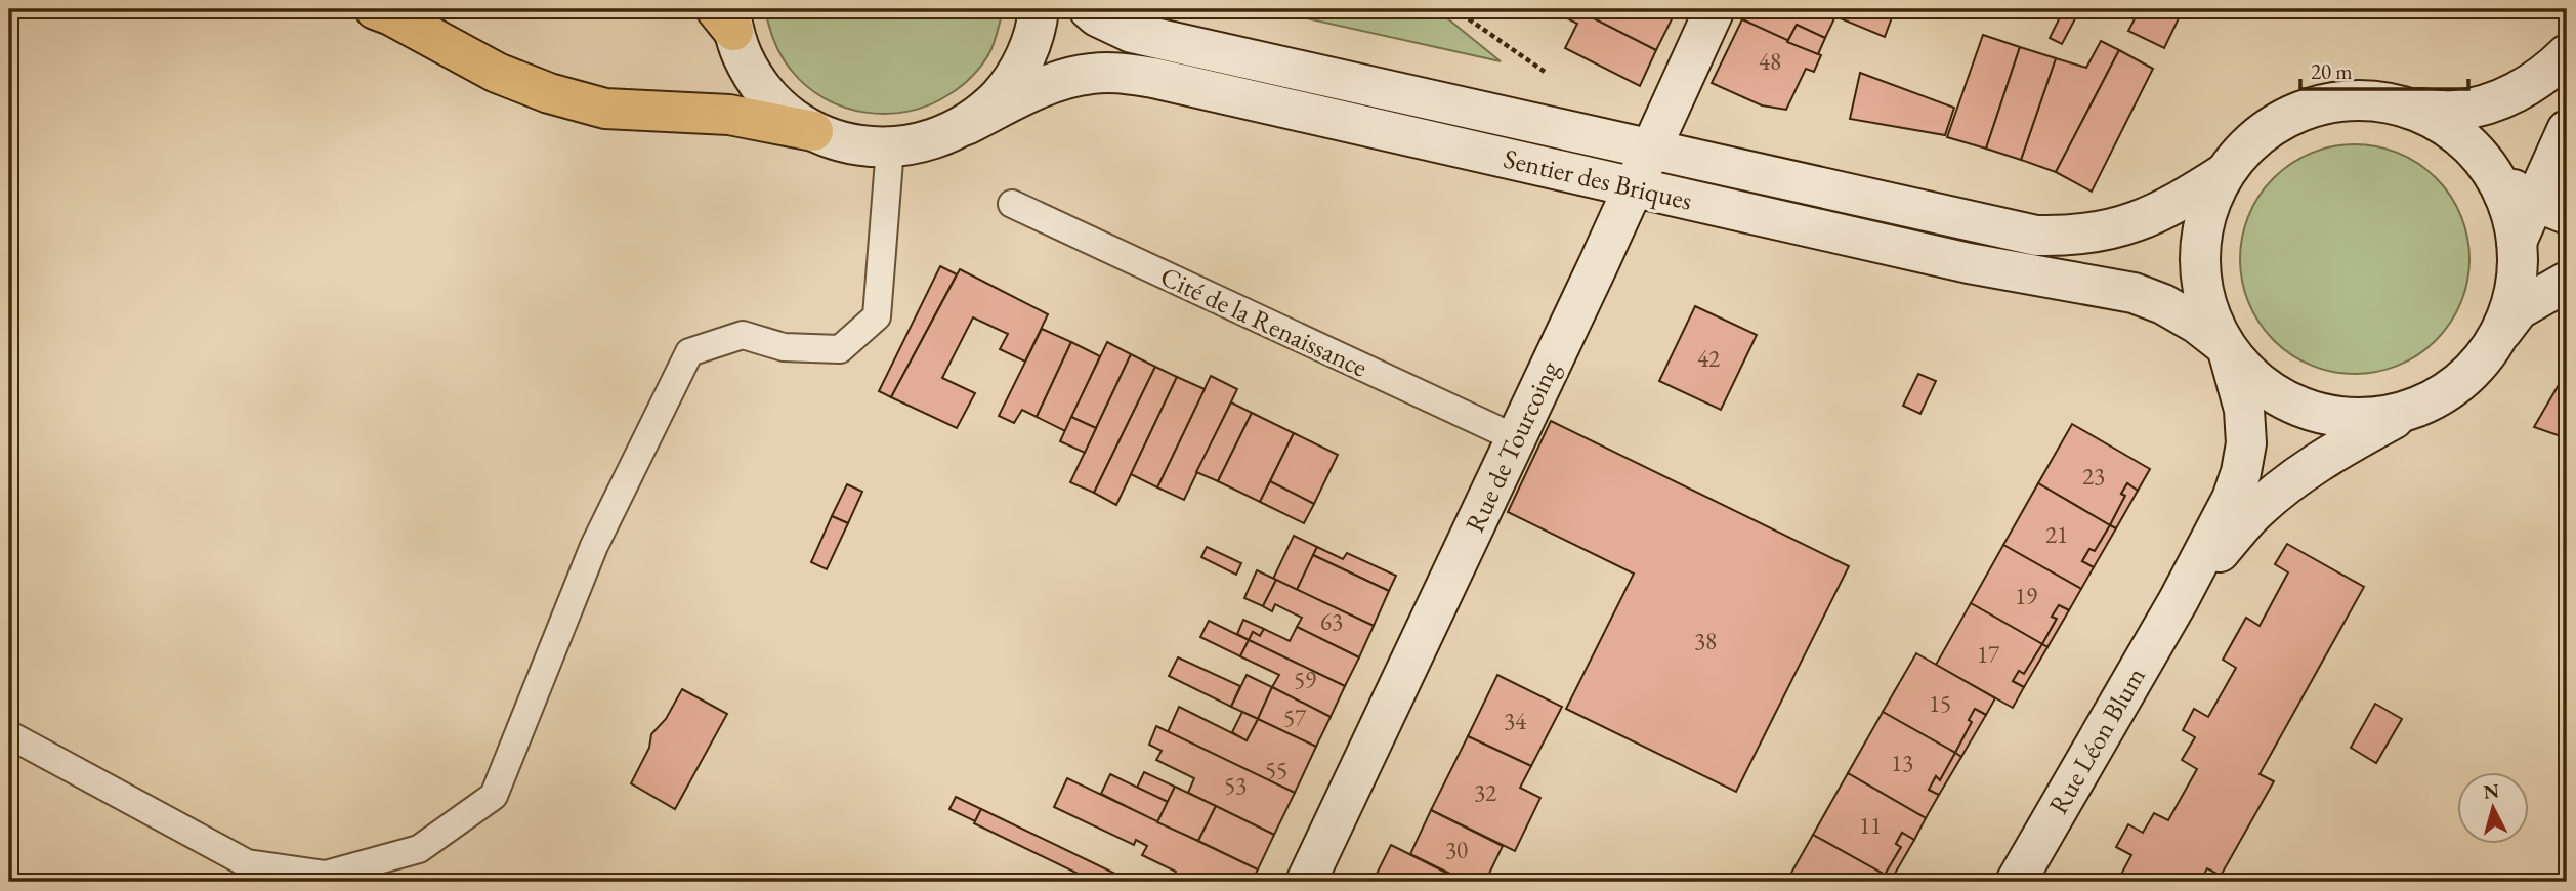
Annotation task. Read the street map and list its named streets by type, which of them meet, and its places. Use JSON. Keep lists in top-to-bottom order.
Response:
{
  "streets": {
    "main road": ["Sentier des Briques", "Rue de Tourcoing", "Rue Léon Blum"],
    "lane": ["Cité de la Renaissance"]
  },
  "crossings": [
    ["Sentier des Briques", "Rue de Tourcoing"],
    ["Sentier des Briques", "Rue Léon Blum"],
    ["Cité de la Renaissance", "Rue de Tourcoing"]
  ],
  "house_numbers": [
    "48",
    "42",
    "23",
    "21",
    "19",
    "63",
    "38",
    "17",
    "59",
    "15",
    "57",
    "34",
    "13",
    "55",
    "53",
    "32",
    "11",
    "30"
  ],
  "scale_bar": "20 m",
  "north": "top"
}
